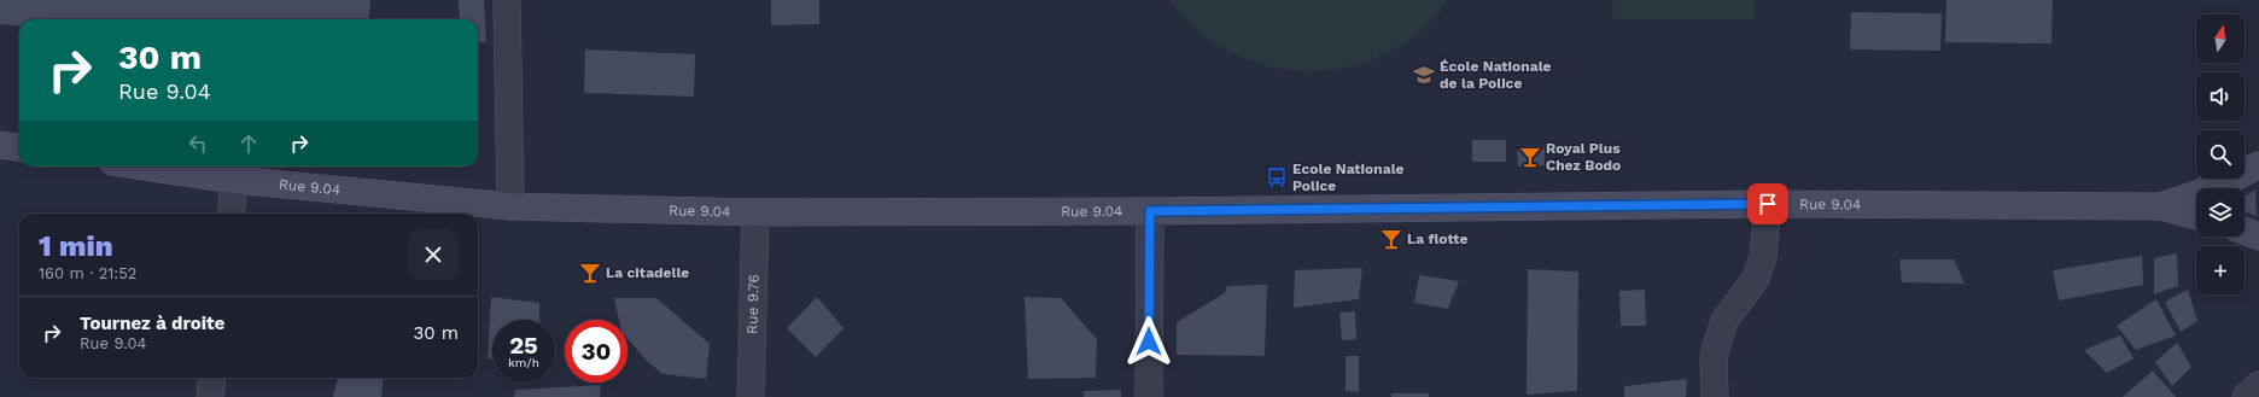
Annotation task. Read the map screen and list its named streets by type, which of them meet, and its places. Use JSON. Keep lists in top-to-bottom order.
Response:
{
  "streets": {
    "main road": ["Rue 9.04"],
    "street": ["Rue 9.76"]
  },
  "crossings": [
    ["Rue 9.04", "Rue 9.76"]
  ],
  "places": {
    "school or university": ["École Nationale de la Police"],
    "bar": ["Royal Plus Chez Bodo", "La flotte", "La citadelle"],
    "bus stop": ["Ecole Nationale Police"]
  },
  "north": "top",
  "page": {
    "map_buttons": "+",
    "turn": ["30 m", "Rue 9.04"],
    "heading": ["1 min", "160 m · 21:52"],
    "list": [
      {
        "name": "Tournez à droite",
        "note": "Rue 9.04",
        "value": "30 m"
      }
    ],
    "speed": "25 km/h",
    "limit": "30"
  }
}
